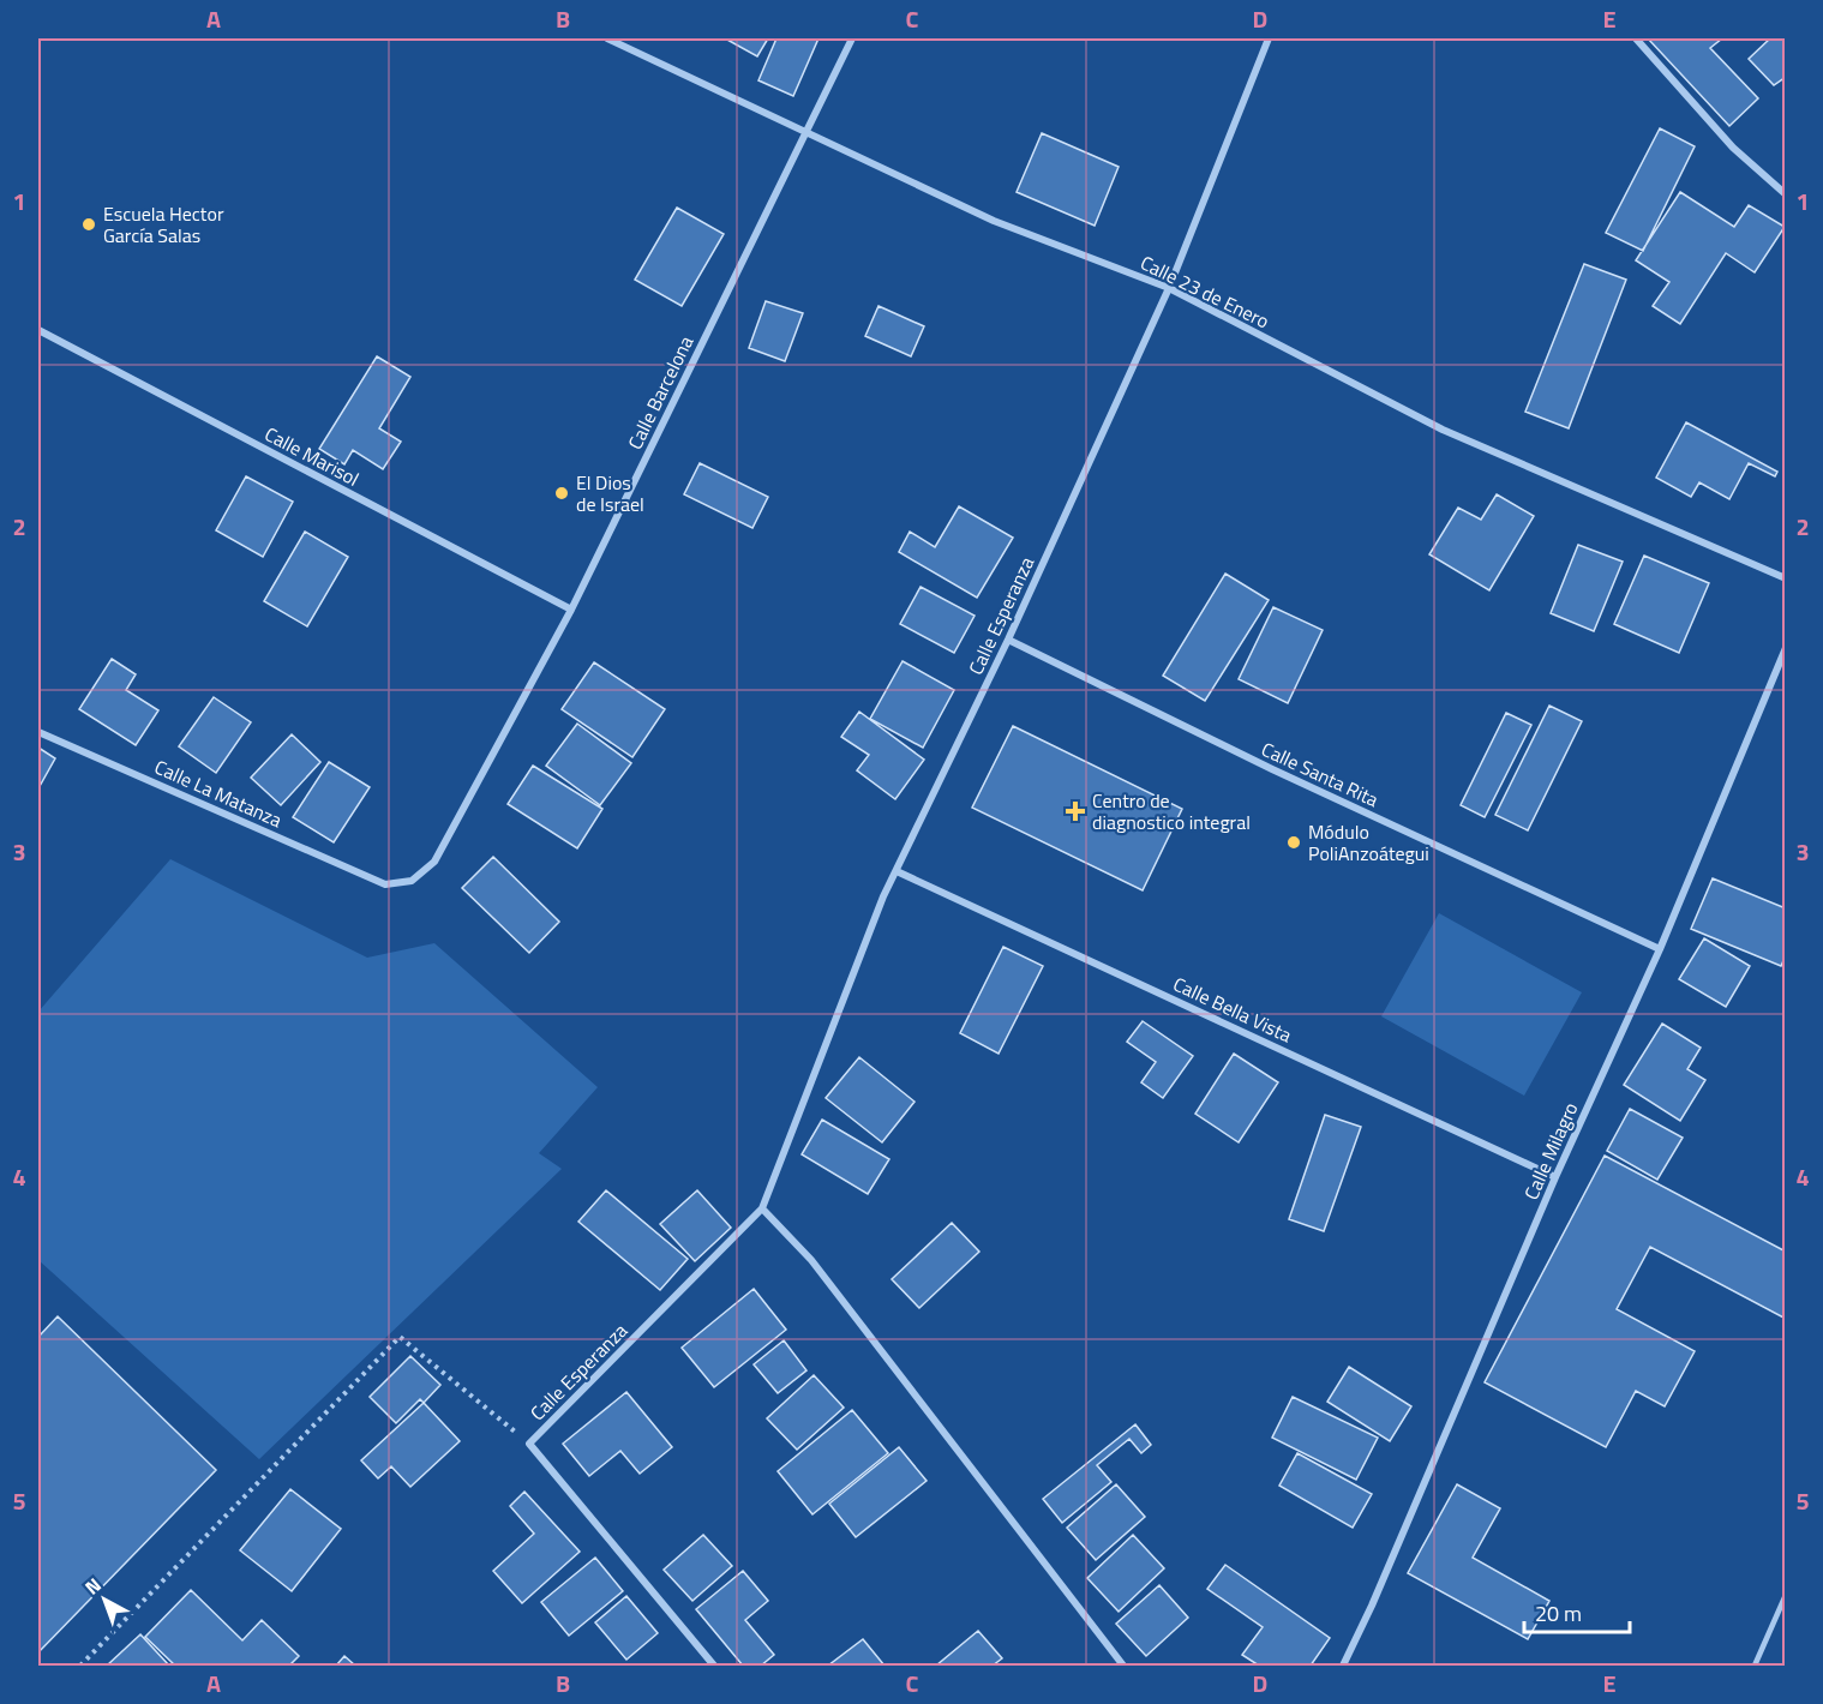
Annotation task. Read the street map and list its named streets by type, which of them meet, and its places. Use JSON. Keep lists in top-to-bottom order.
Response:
{
  "streets": {
    "street": [
      "Calle 23 de Enero",
      "Calle Barcelona",
      "Calle Marisol",
      "Calle Esperanza",
      "Calle Santa Rita",
      "Calle La Matanza",
      "Calle Bella Vista",
      "Calle Milagro"
    ]
  },
  "crossings": [
    ["Calle 23 de Enero", "Calle Barcelona"],
    ["Calle 23 de Enero", "Calle Esperanza"],
    ["Calle Barcelona", "Calle Marisol"],
    ["Calle Barcelona", "Calle La Matanza"],
    ["Calle Esperanza", "Calle Santa Rita"],
    ["Calle Esperanza", "Calle Bella Vista"],
    ["Calle Santa Rita", "Calle Milagro"],
    ["Calle Bella Vista", "Calle Milagro"]
  ],
  "places": {
    "other": ["Escuela Hector García Salas", "El Dios de Israel", "Módulo PoliAnzoátegui"],
    "health": ["Centro de diagnostico integral"]
  },
  "scale_bar": "20 m",
  "north": "top left",
  "grid": {
    "columns": [
      "A",
      "B",
      "C",
      "D",
      "E"
    ],
    "rows": [
      "1",
      "2",
      "3",
      "4",
      "5"
    ]
  }
}
